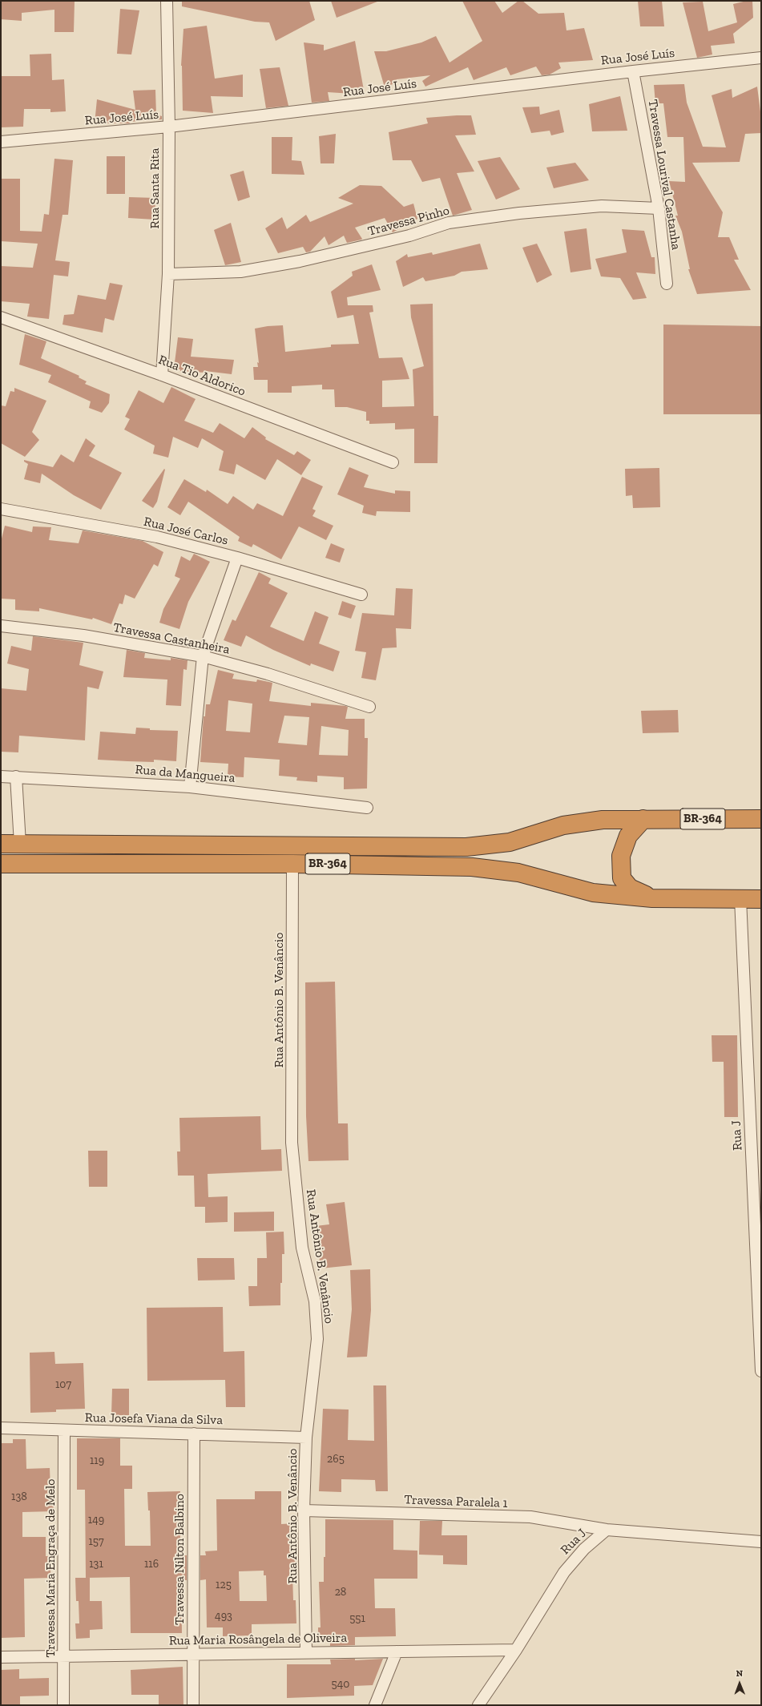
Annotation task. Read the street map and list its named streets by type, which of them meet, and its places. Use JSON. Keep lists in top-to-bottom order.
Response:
{
  "streets": {
    "highway": ["BR-364"],
    "street": [
      "Rua José Luís",
      "Travessa Lourival Castanha",
      "Rua Santa Rita",
      "Travessa Pinho",
      "Rua Tio Aldorico",
      "Rua José Carlos",
      "Travessa Castanheira",
      "Rua da Mangueira",
      "Rua Antônio B. Venâncio",
      "Rua J",
      "Rua Josefa Viana da Silva",
      "Travessa Paralela 1",
      "Travessa Nilton Balbino",
      "Travessa Maria Engraça de Melo",
      "Rua Maria Rosângela de Oliveira"
    ]
  },
  "crossings": [
    ["Rua José Luís", "Travessa Lourival Castanha"],
    ["Rua José Luís", "Rua Santa Rita"],
    ["Travessa Lourival Castanha", "Travessa Pinho"],
    ["Rua Santa Rita", "Travessa Pinho"],
    ["Rua Santa Rita", "Rua Tio Aldorico"],
    ["BR-364", "Rua Antônio B. Venâncio"],
    ["BR-364", "Rua J"],
    ["Rua Antônio B. Venâncio", "Rua Josefa Viana da Silva"],
    ["Rua Antônio B. Venâncio", "Travessa Paralela 1"],
    ["Rua Antônio B. Venâncio", "Rua Maria Rosângela de Oliveira"],
    ["Rua J", "Travessa Paralela 1"],
    ["Rua J", "Rua Maria Rosângela de Oliveira"],
    ["Rua Josefa Viana da Silva", "Travessa Nilton Balbino"],
    ["Rua Josefa Viana da Silva", "Travessa Maria Engraça de Melo"],
    ["Travessa Nilton Balbino", "Rua Maria Rosângela de Oliveira"],
    ["Travessa Maria Engraça de Melo", "Rua Maria Rosângela de Oliveira"]
  ],
  "house_numbers": [
    "107",
    "265",
    "119",
    "138",
    "149",
    "157",
    "131",
    "116",
    "125",
    "28",
    "493",
    "551",
    "540"
  ],
  "north": "top"
}
